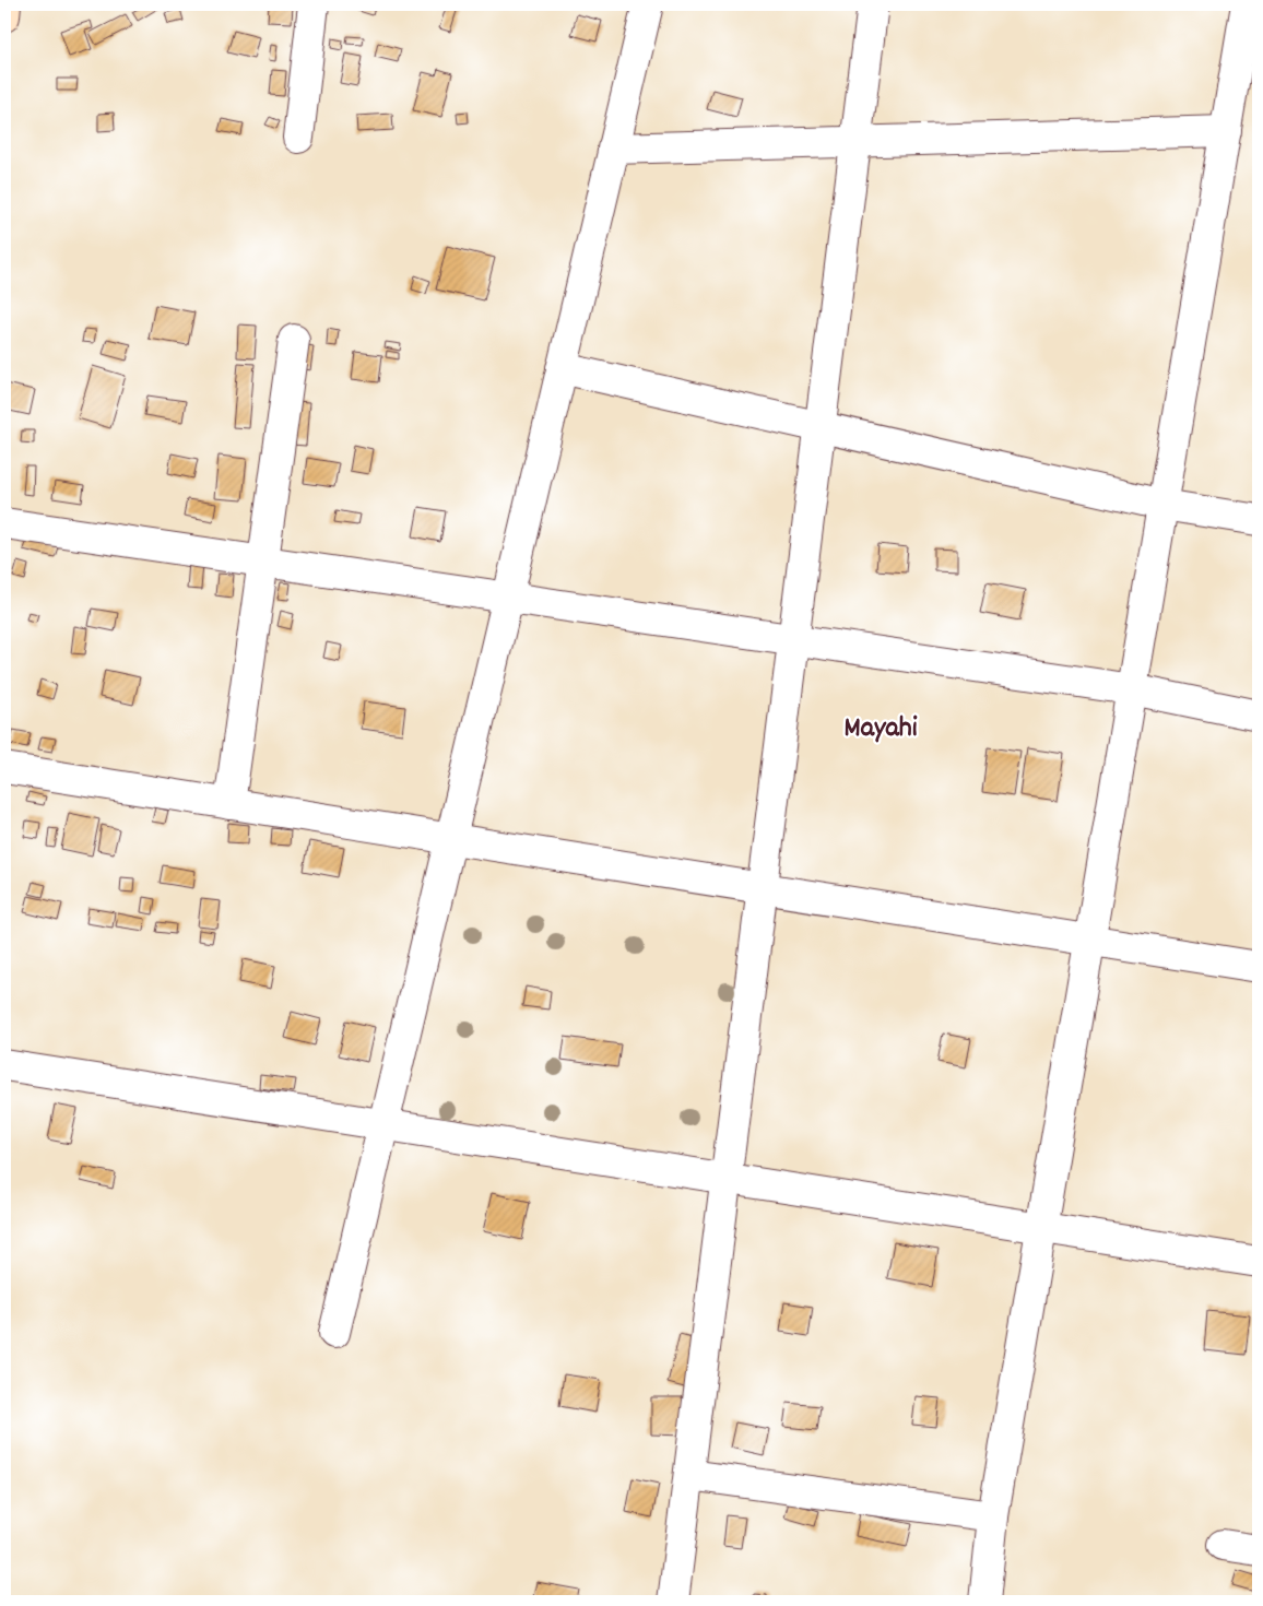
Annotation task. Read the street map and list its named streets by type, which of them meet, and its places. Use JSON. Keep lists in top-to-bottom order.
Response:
{
  "districts": ["Mayahi"]
}
